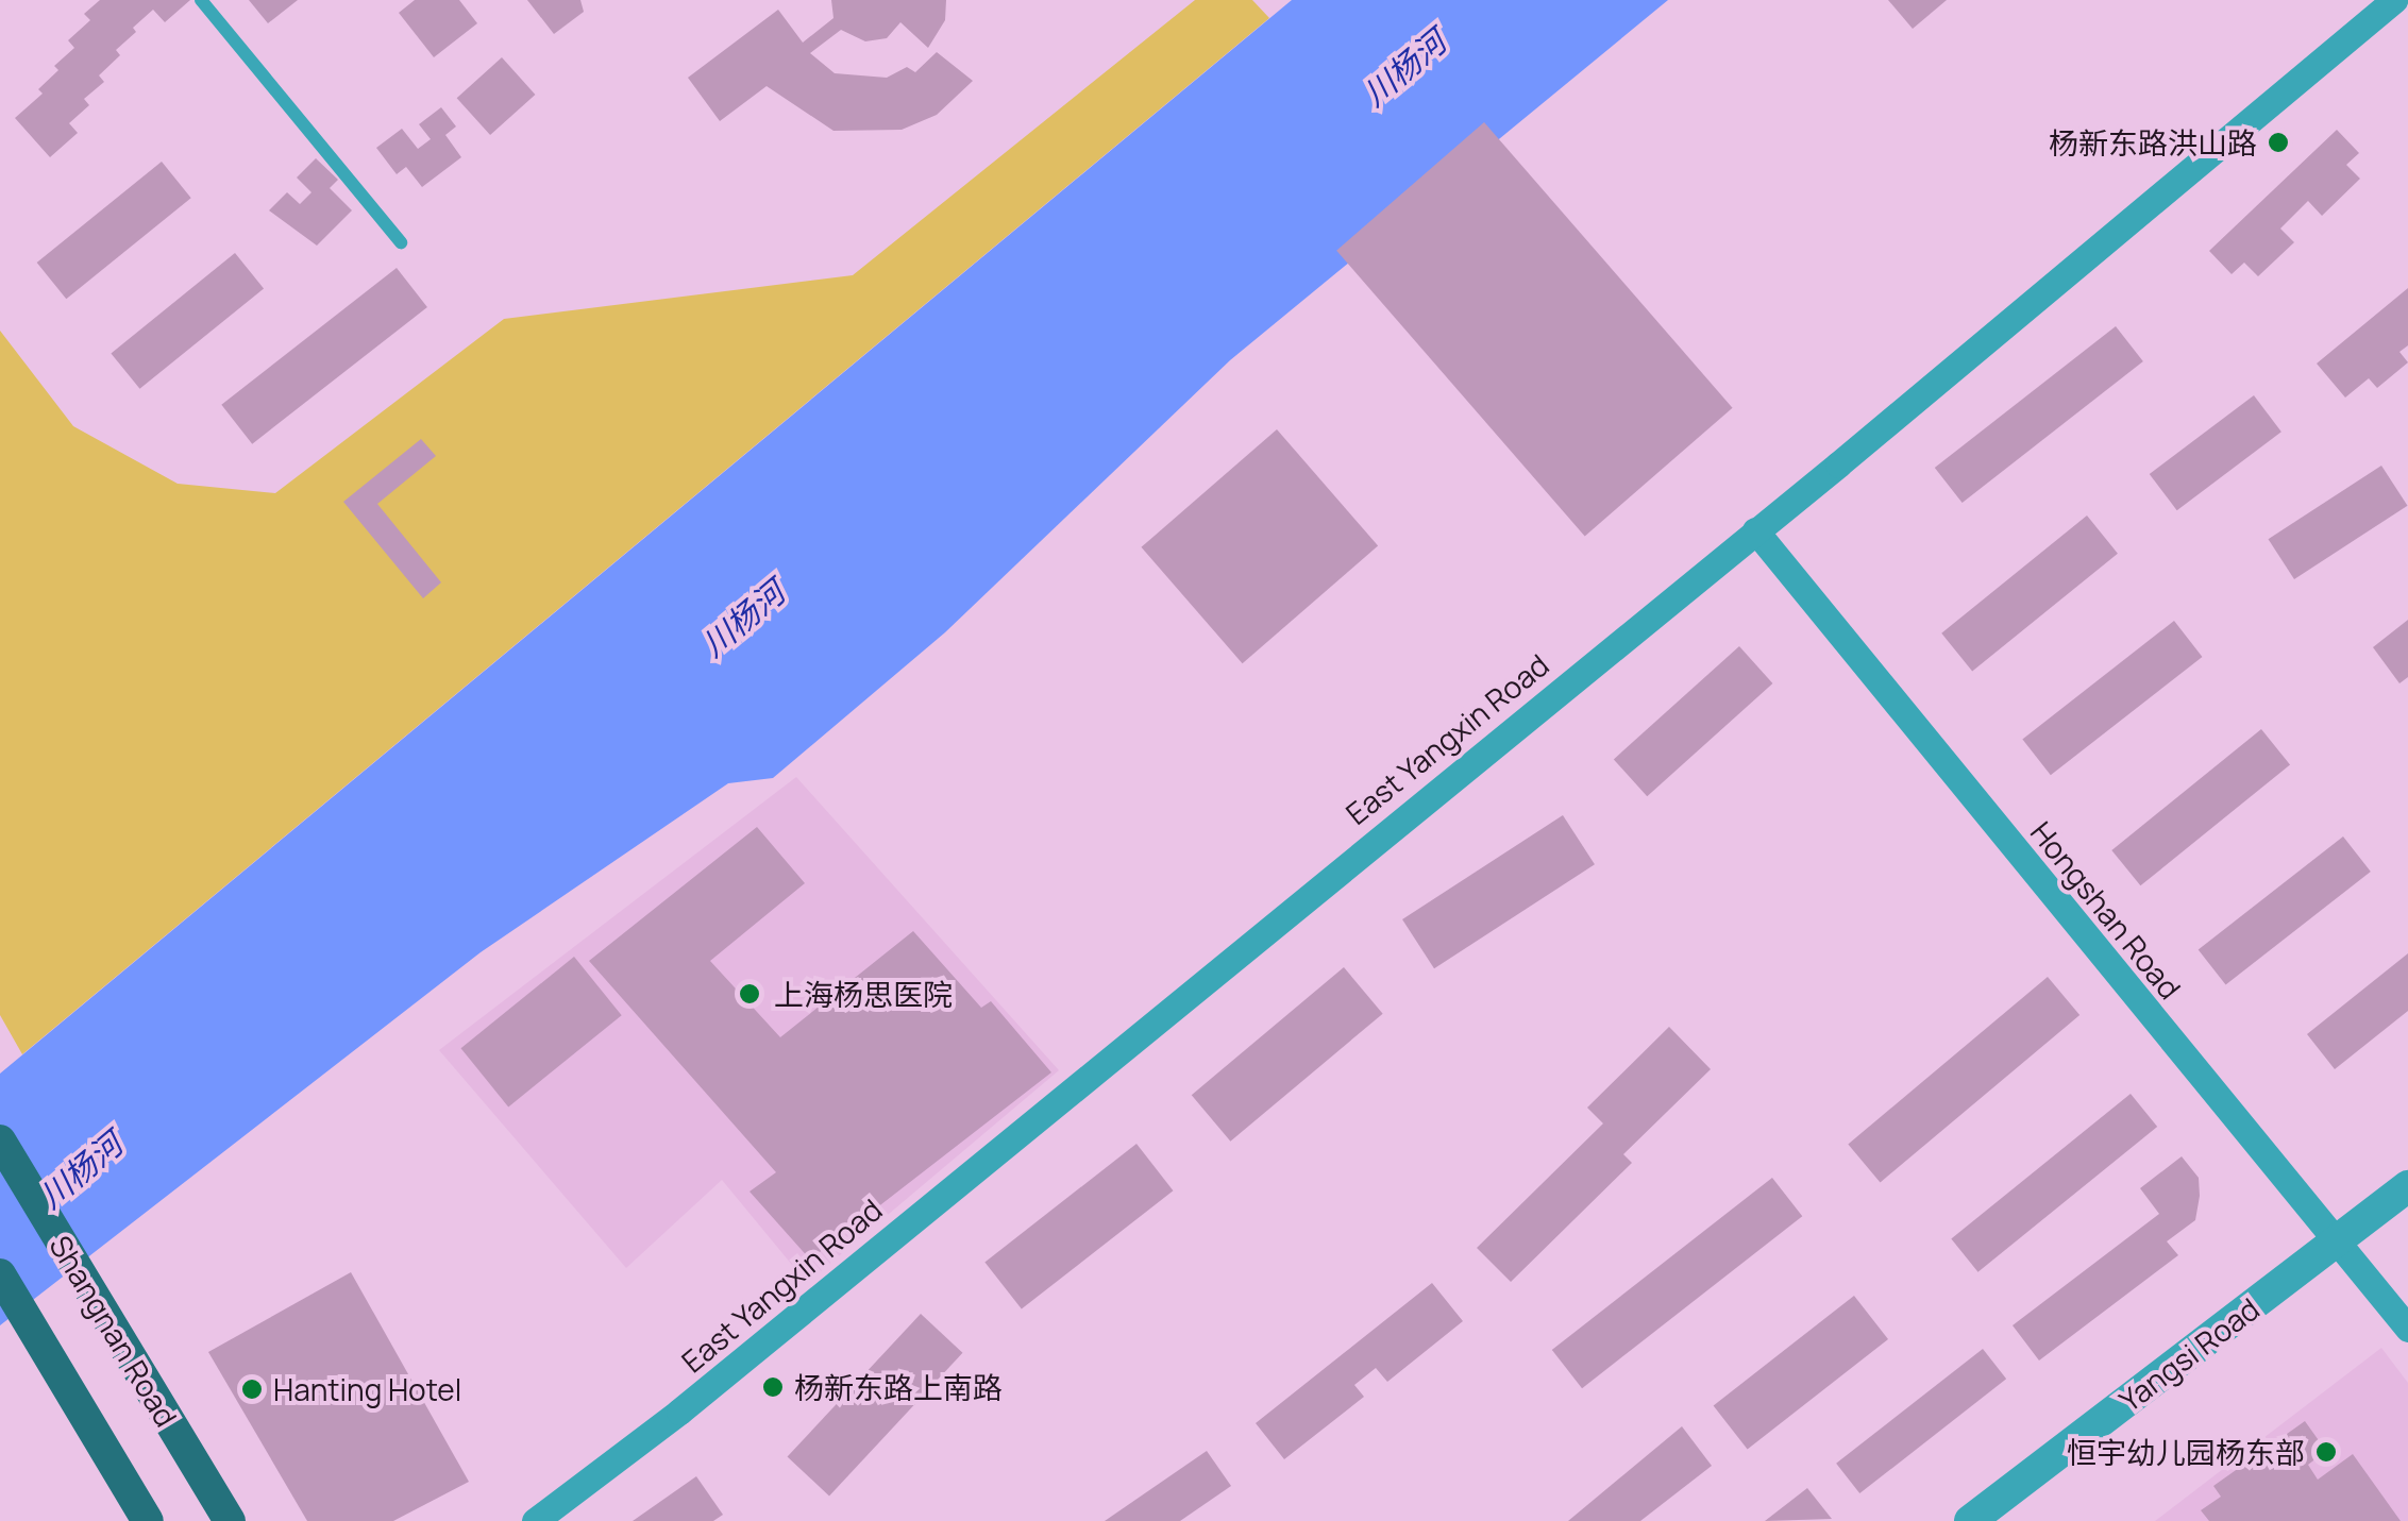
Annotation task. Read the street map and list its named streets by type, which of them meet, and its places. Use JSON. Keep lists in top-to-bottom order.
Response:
{
  "streets": {
    "main road": ["Shangnan Road"],
    "street": ["East Yangxin Road", "Hongshan Road", "Yangsi Road"]
  },
  "crossings": [
    ["East Yangxin Road", "Hongshan Road"],
    ["Hongshan Road", "Yangsi Road"]
  ],
  "water": ["川杨河"],
  "places": [
    "杨新东路洪山路",
    "上海杨思医院",
    "杨新东路上南路",
    "Hanting Hotel",
    "恒宇幼儿园杨东部"
  ]
}
